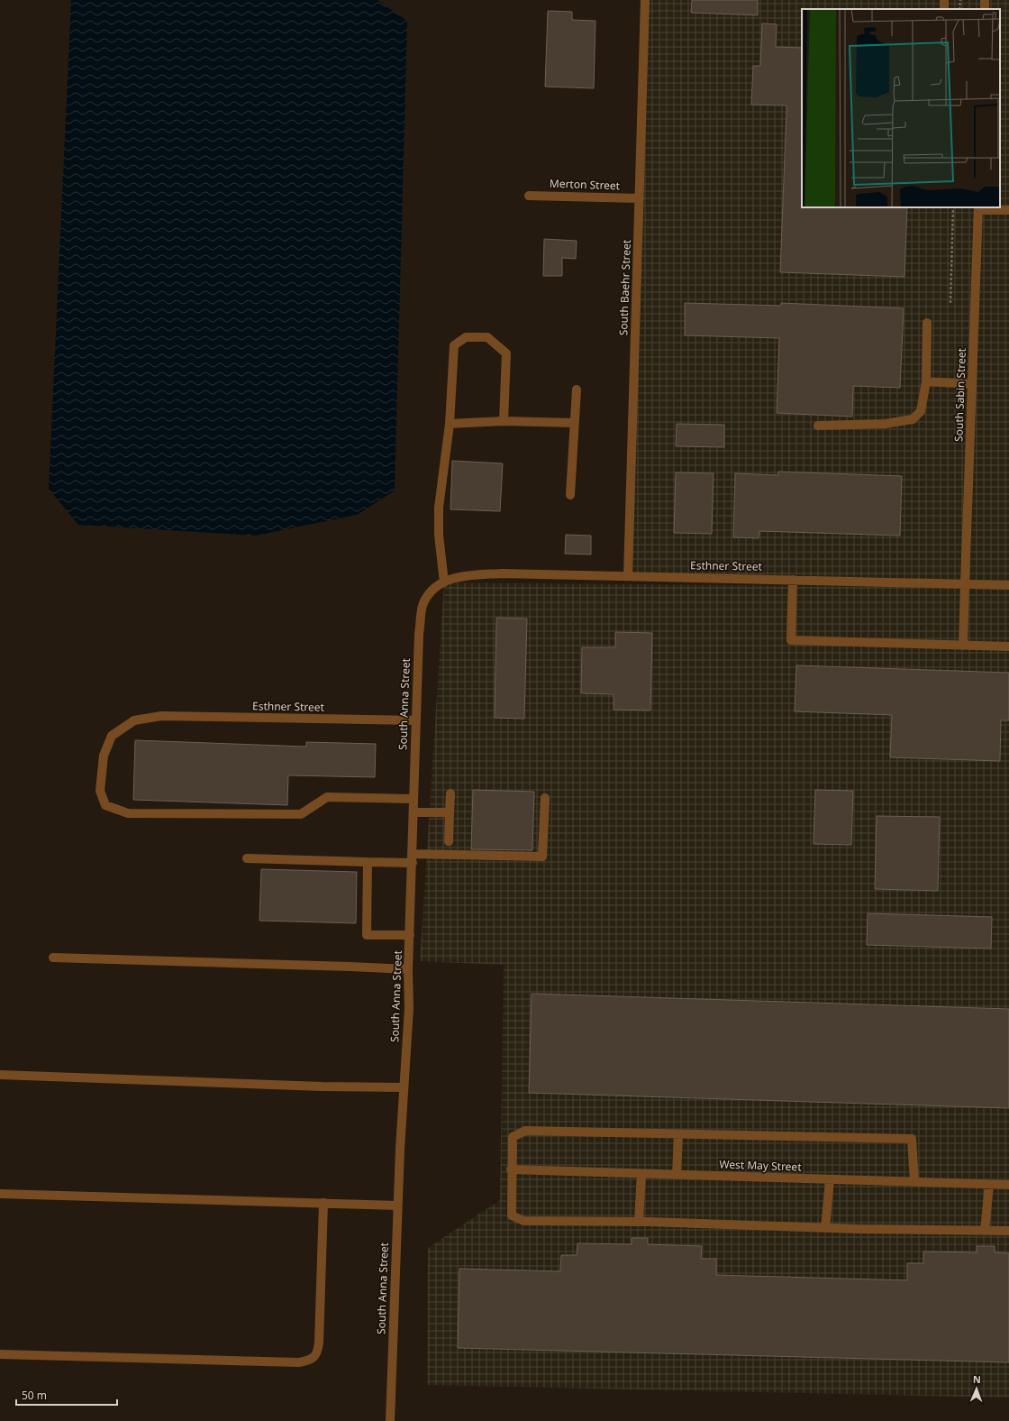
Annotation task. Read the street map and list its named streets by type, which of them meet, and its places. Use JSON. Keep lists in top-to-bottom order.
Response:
{
  "streets": {
    "street": [
      "Merton Street",
      "South Baehr Street",
      "South Sabin Street",
      "Esthner Street",
      "South Anna Street",
      "West May Street"
    ]
  },
  "crossings": [
    ["Merton Street", "South Baehr Street"],
    ["South Baehr Street", "Esthner Street"],
    ["South Sabin Street", "Esthner Street"],
    ["Esthner Street", "South Anna Street"]
  ],
  "scale_bar": "50 m",
  "north": "top"
}
